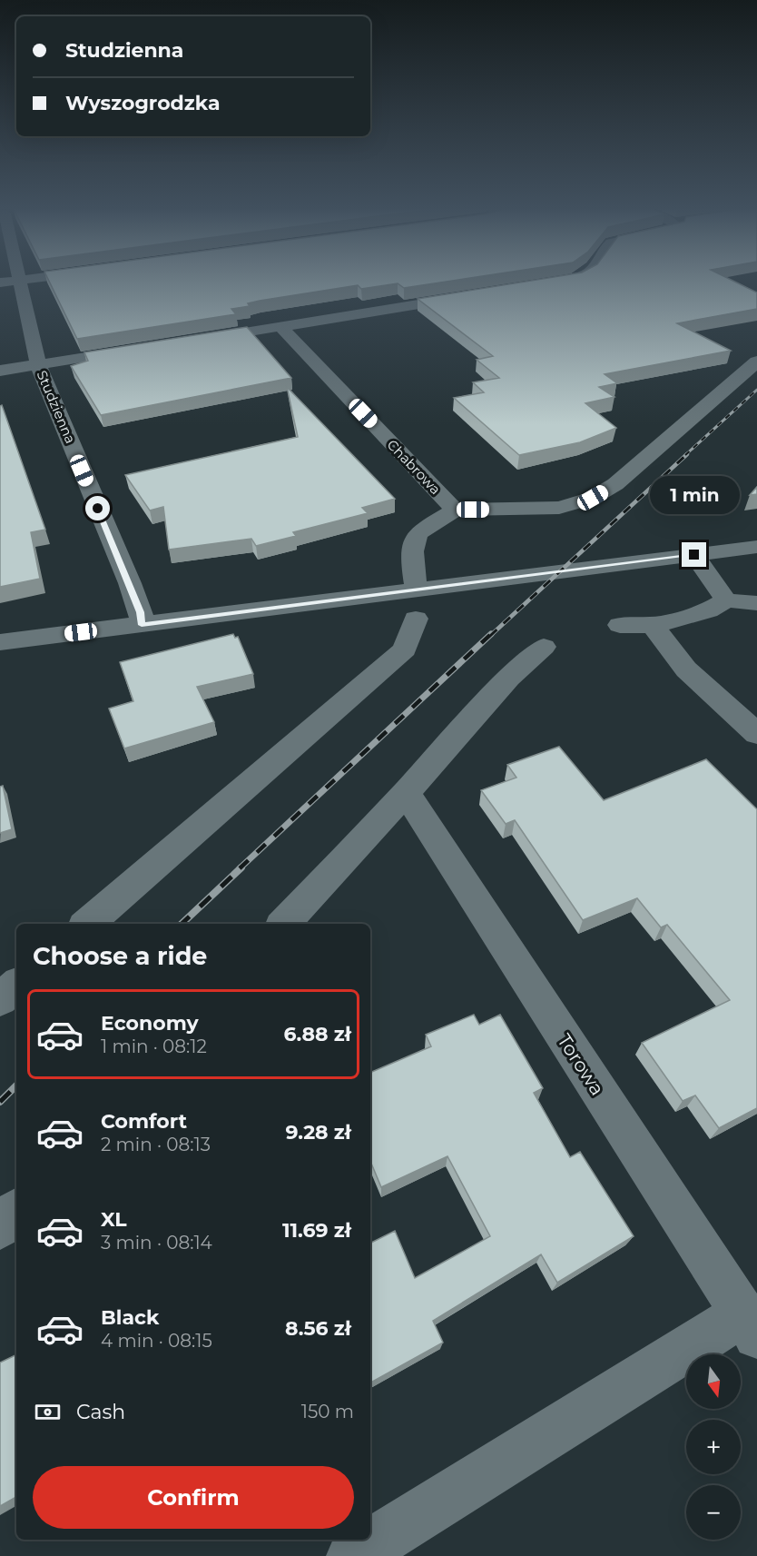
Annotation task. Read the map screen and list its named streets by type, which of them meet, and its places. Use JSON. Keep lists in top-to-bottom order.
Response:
{
  "streets": {
    "street": ["Studzienna", "Chabrowa", "Torowa"]
  },
  "north": "bottom",
  "page": {
    "banner": ["Studzienna", "Wyszogrodzka"],
    "bubble": "1 min",
    "heading": "Choose a ride",
    "list": [
      {
        "name": "Economy",
        "note": "1 min · 08:12",
        "value": "6.88 zł"
      },
      {
        "name": "Comfort",
        "note": "2 min · 08:13",
        "value": "9.28 zł"
      },
      {
        "name": "XL",
        "note": "3 min · 08:14",
        "value": "11.69 zł"
      },
      {
        "name": "Black",
        "note": "4 min · 08:15",
        "value": "8.56 zł"
      }
    ],
    "map_buttons": ["+", "−"],
    "pay": ["Cash", "150 m"],
    "buttons": "Confirm"
  }
}
